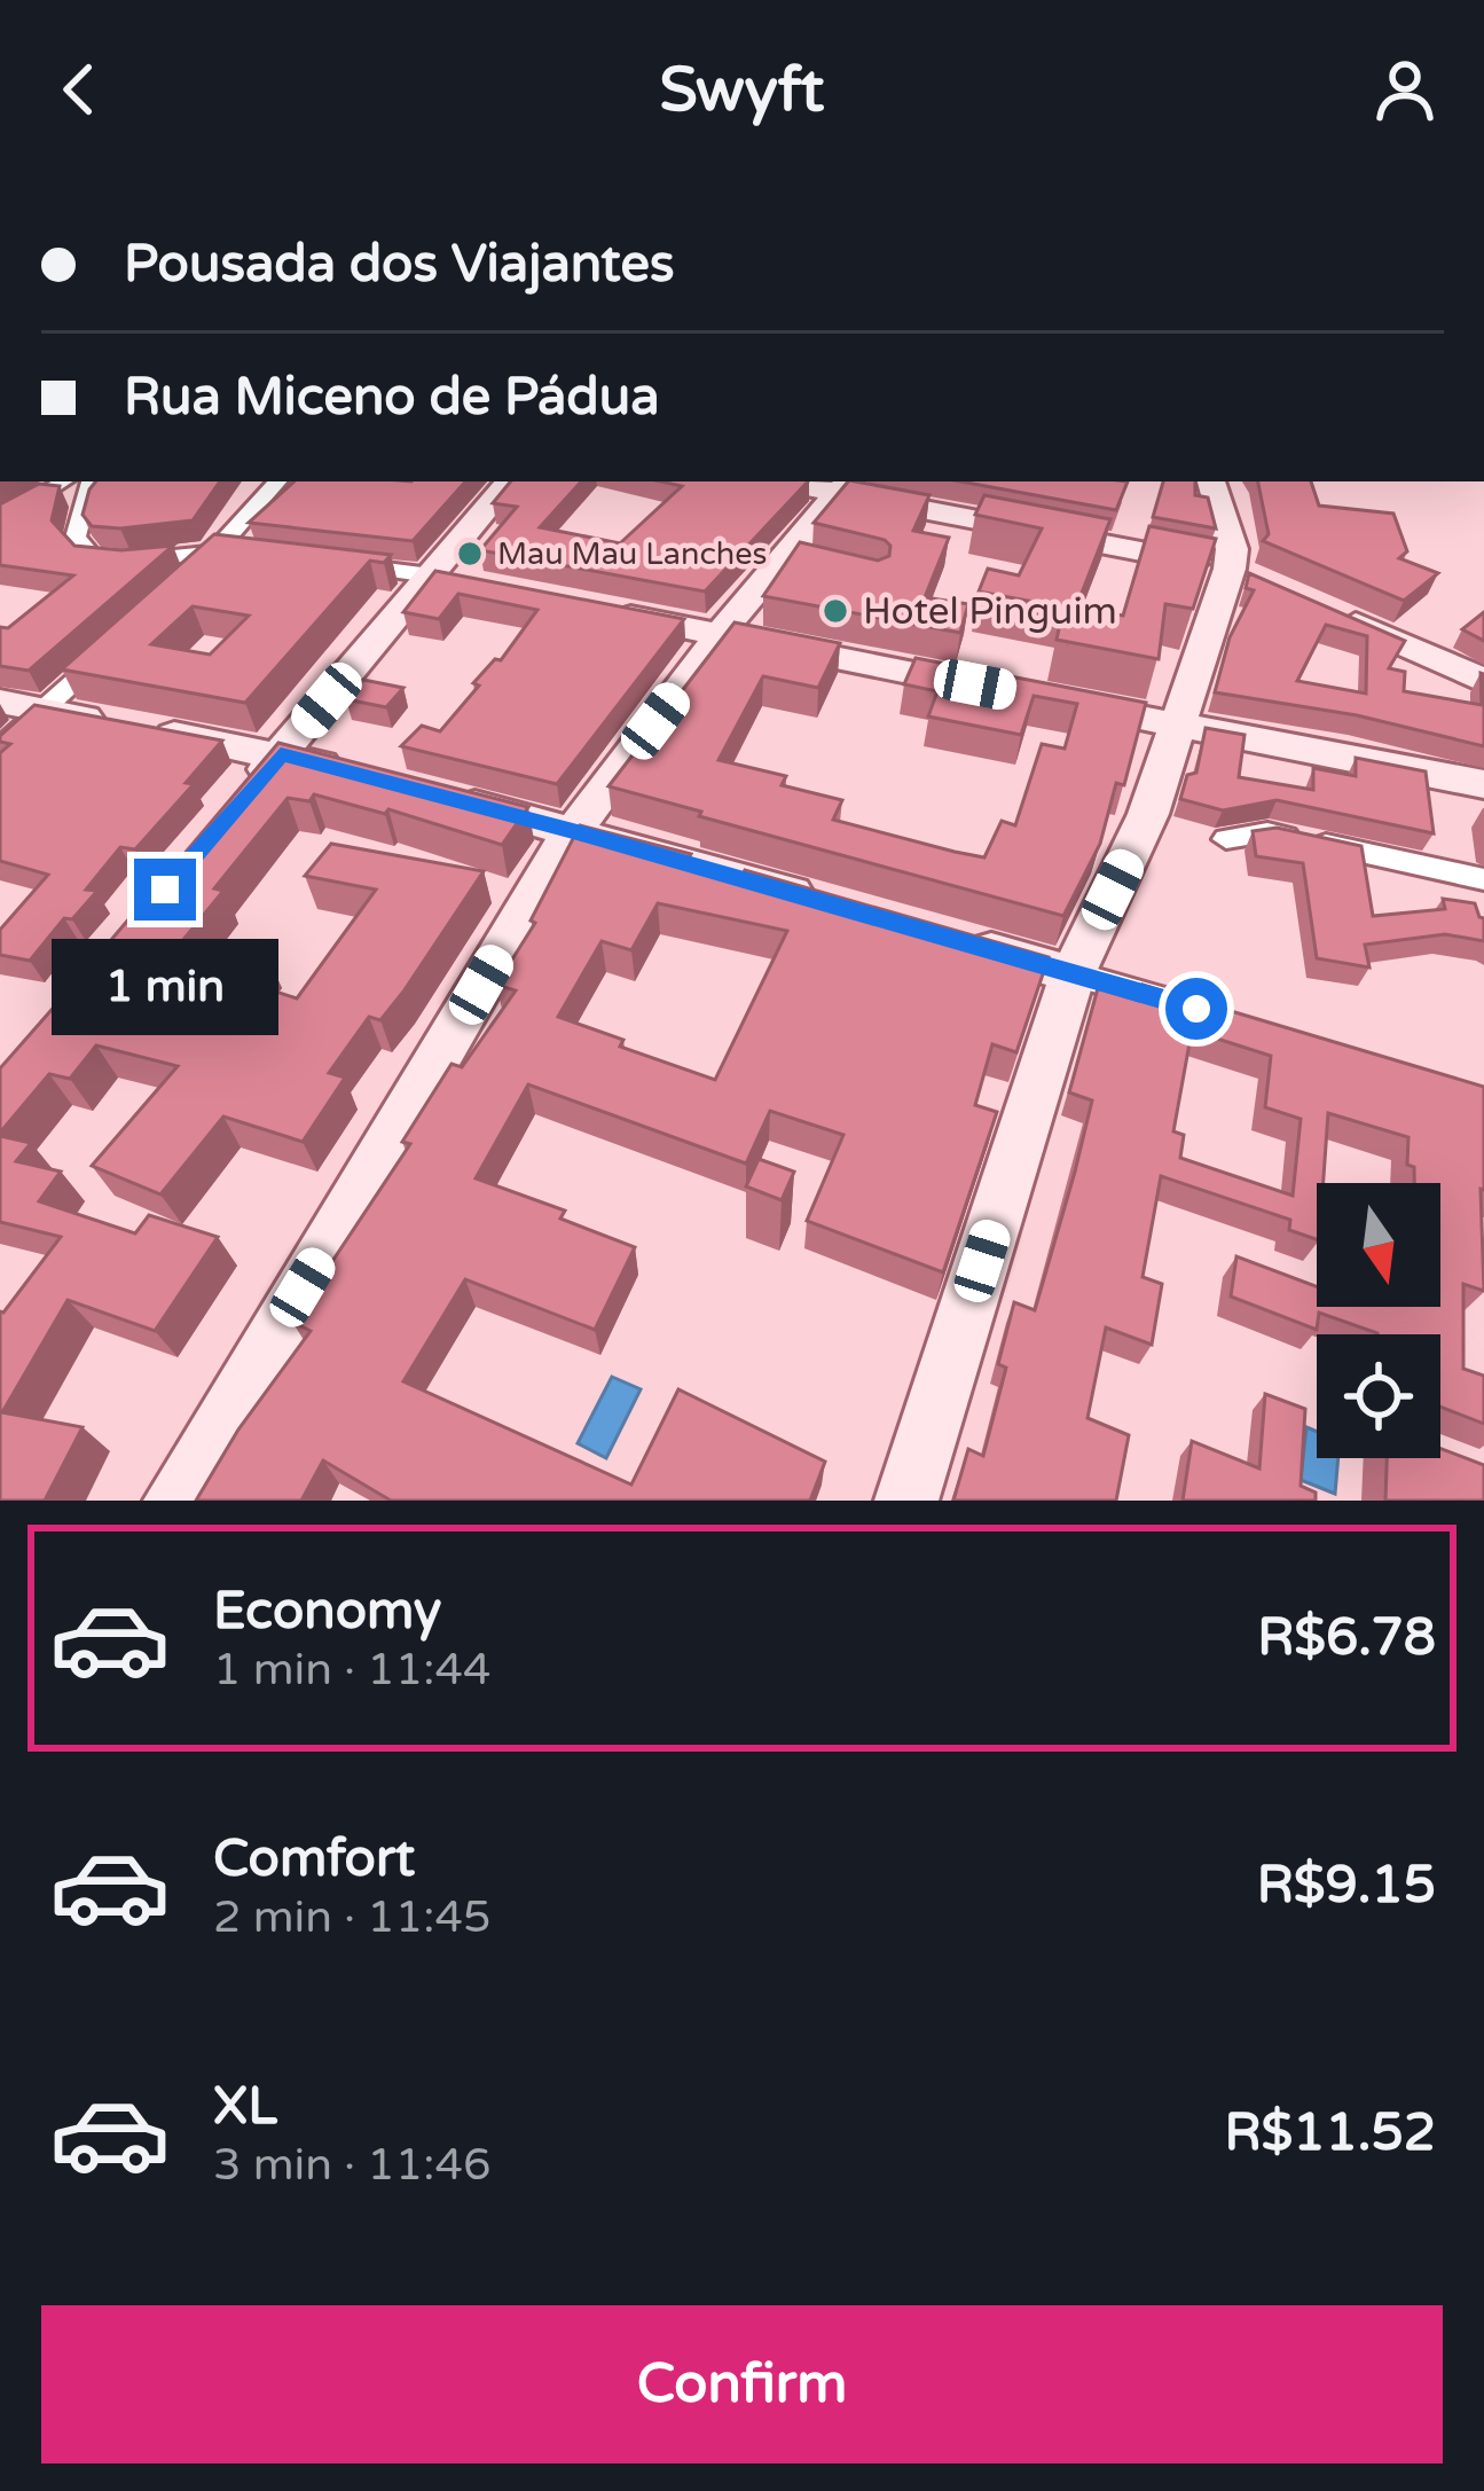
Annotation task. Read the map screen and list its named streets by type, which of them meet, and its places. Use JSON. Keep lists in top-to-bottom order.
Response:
{
  "places": ["Mau Mau Lanches", "Hotel Pinguim"],
  "north": "bottom",
  "page": {
    "header": "Swyft",
    "banner": ["Pousada dos Viajantes", "Rua Miceno de Pádua"],
    "bubble": "1 min",
    "list": [
      {
        "name": "Economy",
        "note": "1 min · 11:44",
        "value": "R$6.78"
      },
      {
        "name": "Comfort",
        "note": "2 min · 11:45",
        "value": "R$9.15"
      },
      {
        "name": "XL",
        "note": "3 min · 11:46",
        "value": "R$11.52"
      }
    ],
    "buttons": "Confirm"
  }
}
